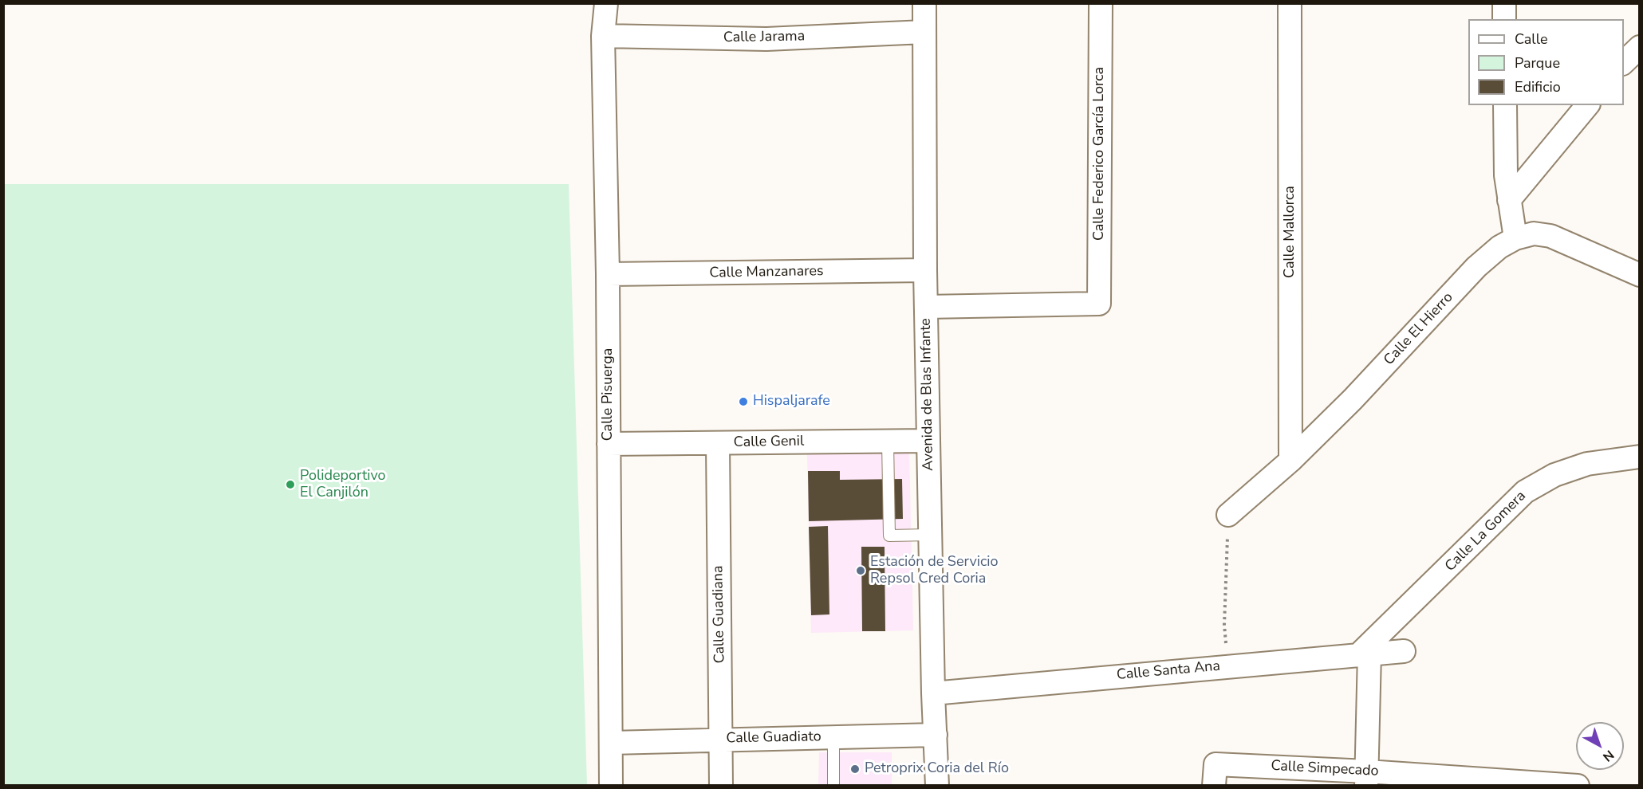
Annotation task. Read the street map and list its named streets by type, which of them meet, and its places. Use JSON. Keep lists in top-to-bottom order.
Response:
{
  "streets": {
    "street": [
      "Calle Jarama",
      "Calle Federico García Lorca",
      "Calle Mallorca",
      "Calle Manzanares",
      "Calle El Hierro",
      "Calle Pisuerga",
      "Avenida de Blas Infante",
      "Calle Genil",
      "Calle La Gomera",
      "Calle Guadiana",
      "Calle Santa Ana",
      "Calle Guadiato",
      "Calle Simpecado"
    ]
  },
  "crossings": [
    ["Calle Jarama", "Calle Pisuerga"],
    ["Calle Jarama", "Avenida de Blas Infante"],
    ["Calle Federico García Lorca", "Avenida de Blas Infante"],
    ["Calle Mallorca", "Calle El Hierro"],
    ["Calle Manzanares", "Calle Pisuerga"],
    ["Calle Manzanares", "Avenida de Blas Infante"],
    ["Calle Pisuerga", "Calle Genil"],
    ["Calle Pisuerga", "Calle Guadiato"],
    ["Avenida de Blas Infante", "Calle Genil"],
    ["Avenida de Blas Infante", "Calle Santa Ana"],
    ["Avenida de Blas Infante", "Calle Guadiato"],
    ["Calle Genil", "Calle Guadiana"],
    ["Calle La Gomera", "Calle Santa Ana"],
    ["Calle Guadiana", "Calle Guadiato"]
  ],
  "places": [
    "Hispaljarafe",
    "Polideportivo El Canjilón",
    "Estación de Servicio Repsol Cred Coria",
    "Petroprix Coria del Río"
  ],
  "legend": ["Calle", "Parque", "Edificio"],
  "north": "bottom right"
}
